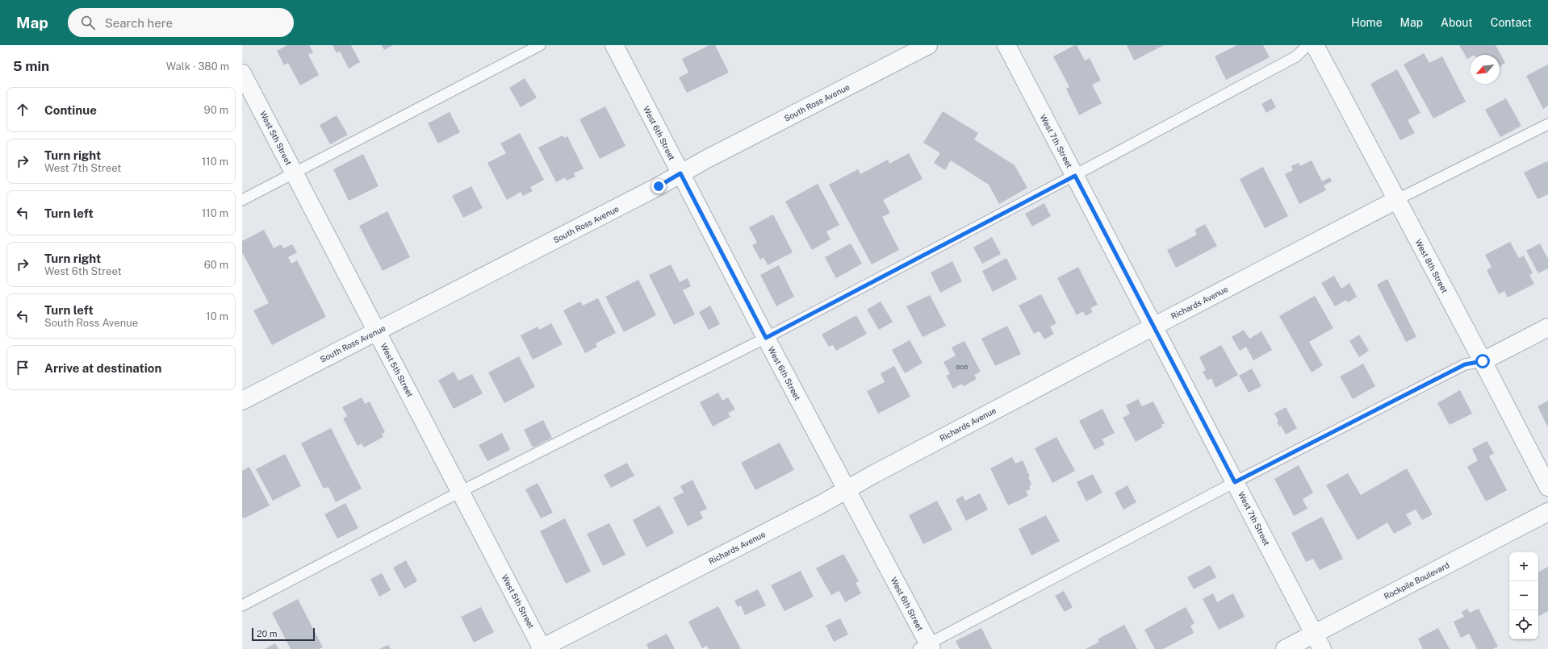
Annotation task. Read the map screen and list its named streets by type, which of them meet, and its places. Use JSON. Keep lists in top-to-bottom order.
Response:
{
  "streets": {
    "street": [
      "South Ross Avenue",
      "West 6th Street",
      "West 5th Street",
      "West 7th Street",
      "West 8th Street",
      "Richards Avenue",
      "Rockpile Boulevard"
    ]
  },
  "crossings": [
    ["South Ross Avenue", "West 6th Street"],
    ["South Ross Avenue", "West 5th Street"],
    ["West 6th Street", "Richards Avenue"],
    ["West 5th Street", "Richards Avenue"],
    ["West 7th Street", "Richards Avenue"],
    ["West 7th Street", "Rockpile Boulevard"],
    ["West 8th Street", "Richards Avenue"]
  ],
  "house_numbers": ["605"],
  "scale_bar": "20 m",
  "north": "bottom left",
  "page": {
    "header": "Map",
    "search": "Search here",
    "nav": [
      "Home",
      "Map",
      "About",
      "Contact"
    ],
    "heading": ["5 min", "Walk · 380 m"],
    "list": [
      ["Continue", "90 m"],
      ["Turn right", "West 7th Street", "110 m"],
      ["Turn left", "110 m"],
      ["Turn right", "West 6th Street", "60 m"],
      ["Turn left", "South Ross Avenue", "10 m"],
      "Arrive at destination"
    ],
    "map_buttons": ["+", "−"],
    "scale": "20 m"
  }
}
